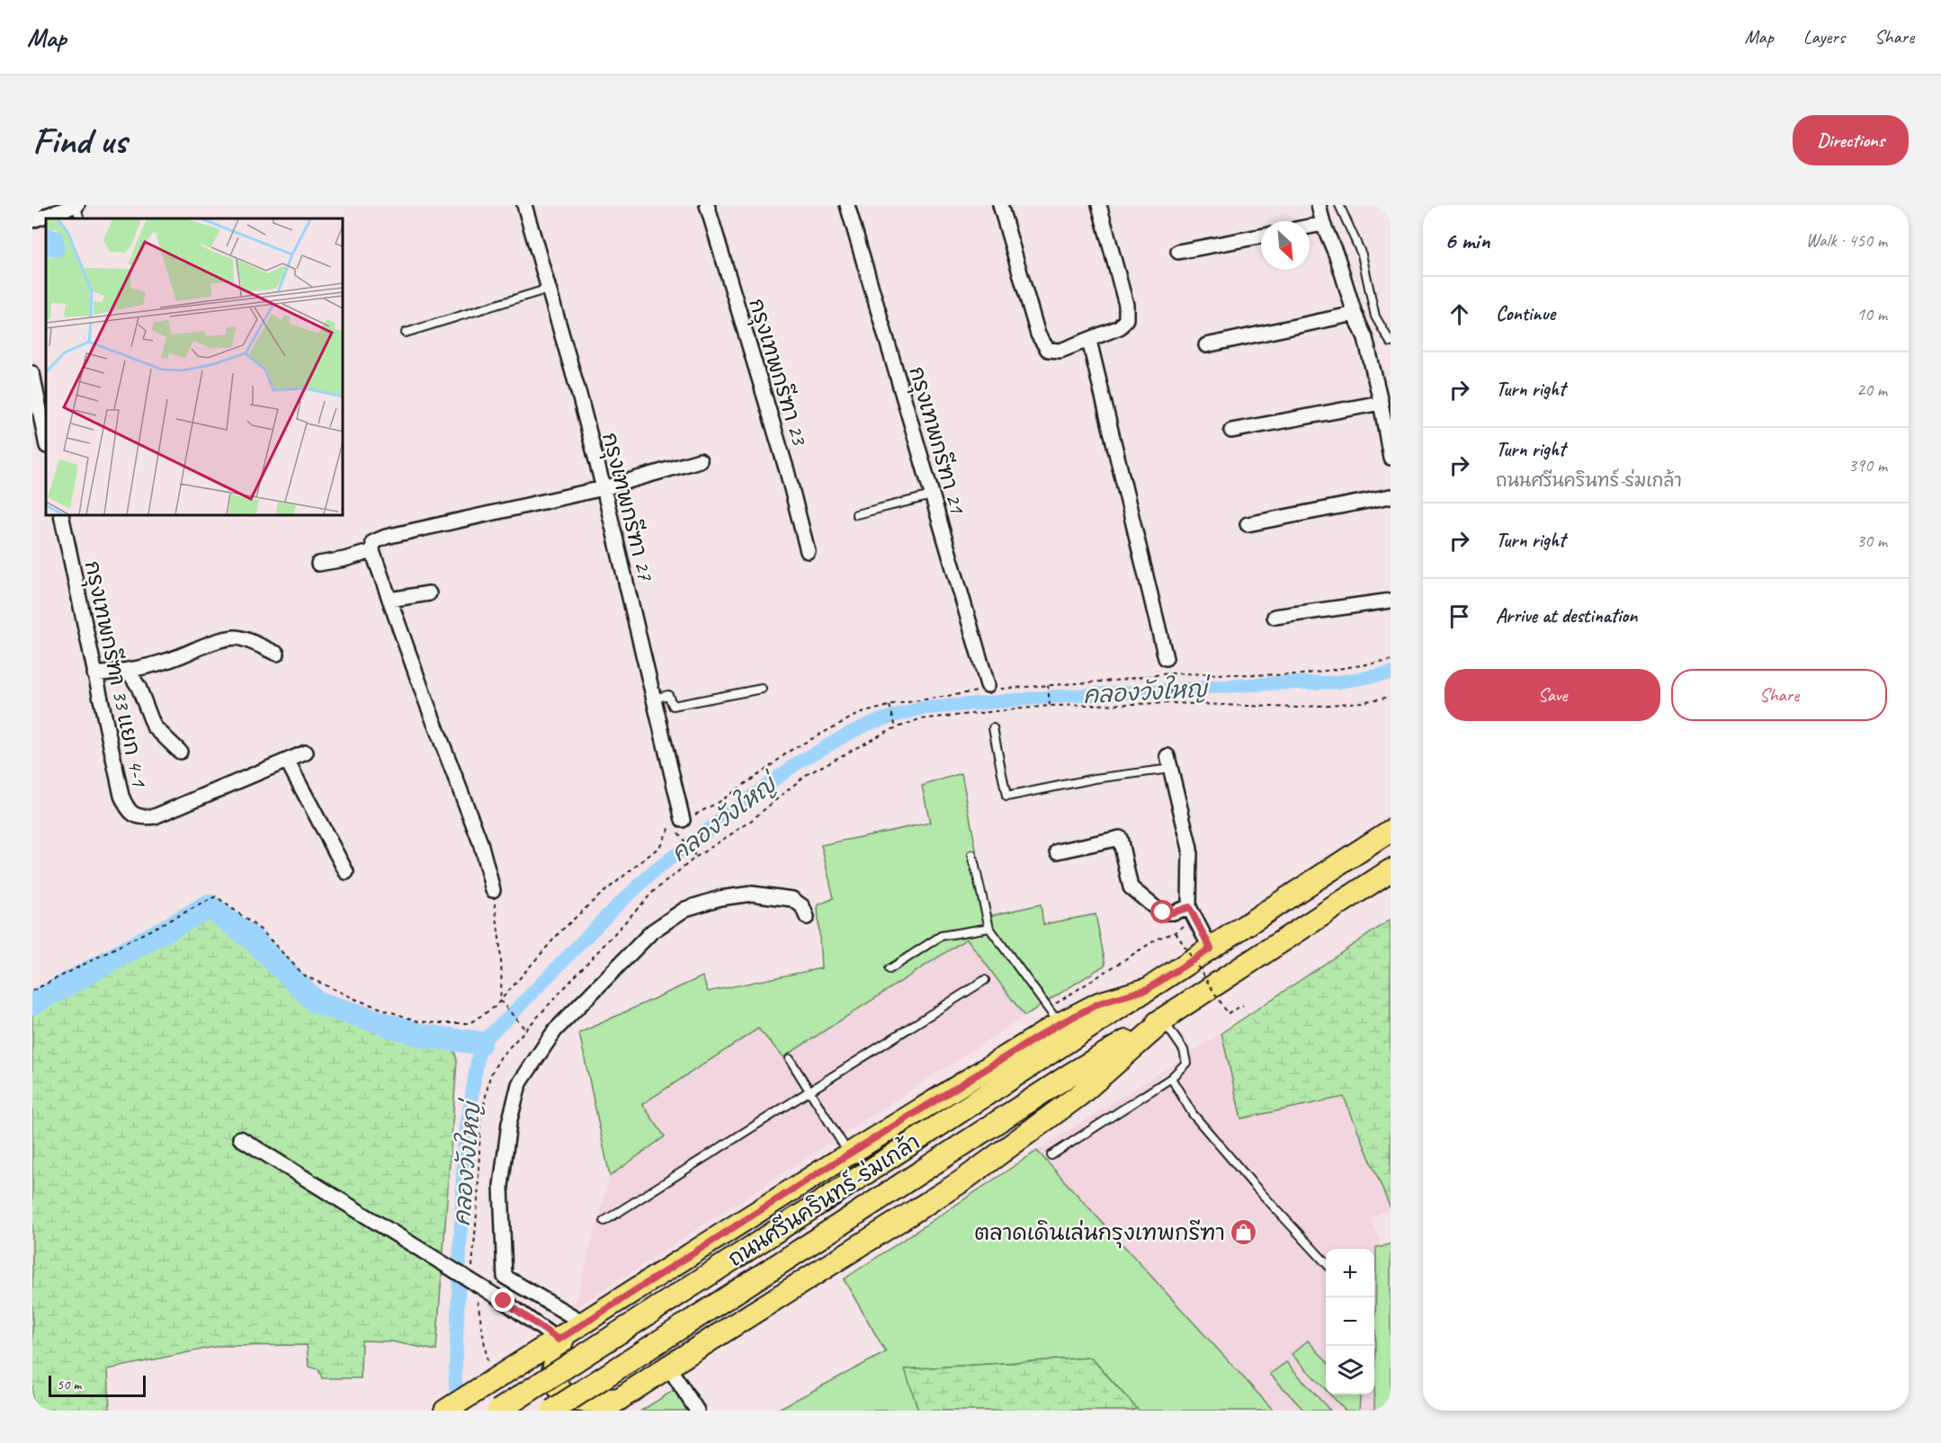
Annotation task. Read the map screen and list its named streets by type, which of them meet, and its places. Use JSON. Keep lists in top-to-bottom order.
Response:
{
  "streets": {
    "main road": ["ถนนศรีนครินทร์-ร่มเกล้า"],
    "street": [
      "กรุงเทพกรีฑา 23",
      "กรุงเทพกรีฑา 21",
      "กรุงเทพกรีฑา 27",
      "กรุงเทพกรีฑา 33 แยก 4-1"
    ]
  },
  "water": ["คลองวังใหญ่"],
  "places": {
    "shop": ["ตลาดเดินเล่นกรุงเทพกรีฑา"]
  },
  "scale_bar": "50 m",
  "north": "bottom right",
  "page": {
    "header": "Map",
    "nav": ["Map", "Layers", "Share"],
    "buttons": [
      "Directions",
      ["Save", "Share"]
    ],
    "title": "Find us",
    "heading": ["6 min", "Walk · 450 m"],
    "list": [
      ["Continue", "10 m"],
      ["Turn right", "20 m"],
      ["Turn right", "ถนนศรีนครินทร์-ร่มเกล้า", "390 m"],
      ["Turn right", "30 m"],
      "Arrive at destination"
    ],
    "map_buttons": ["+", "−"],
    "scale": "50 m"
  }
}
